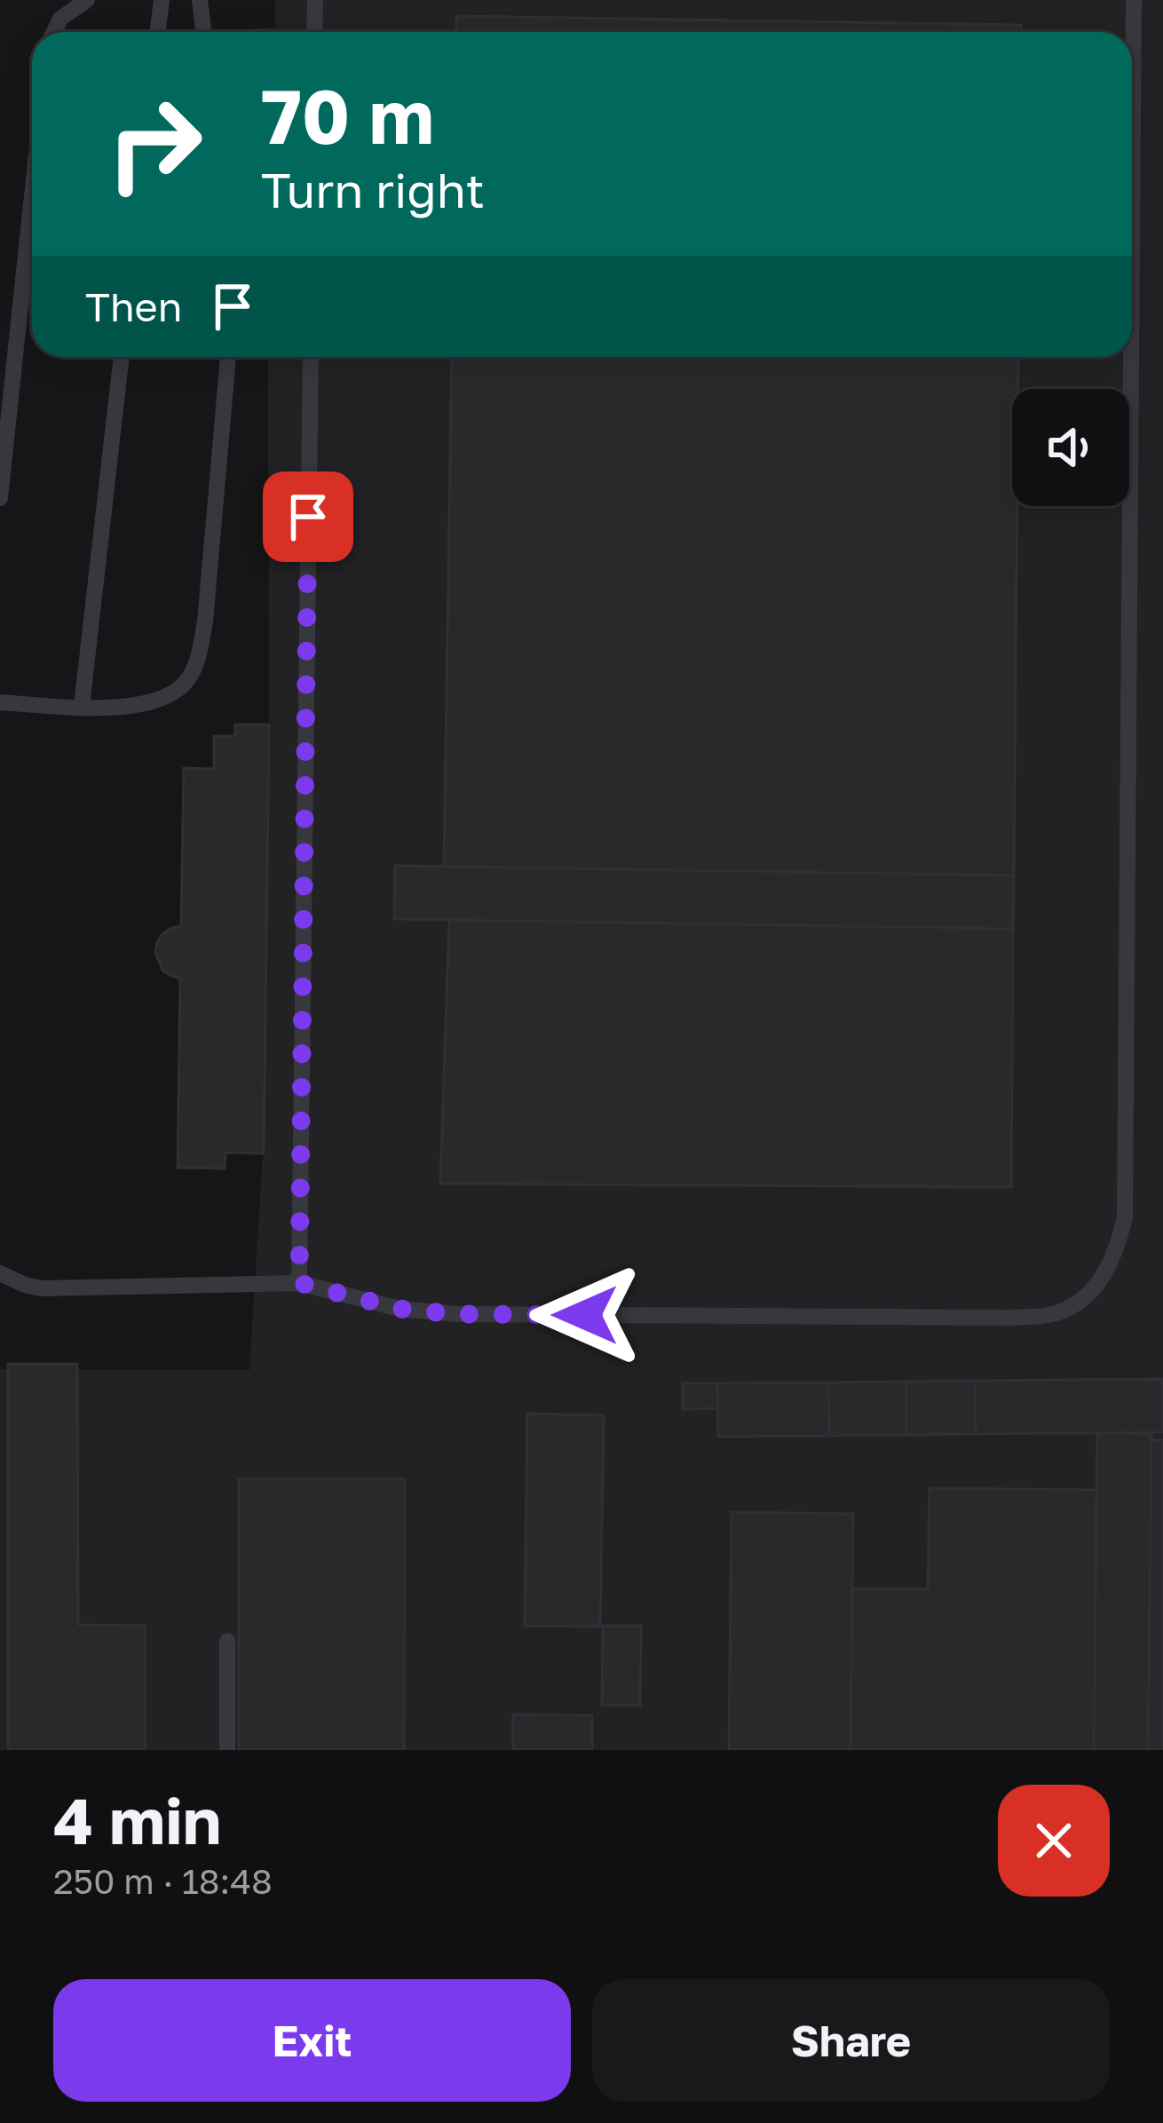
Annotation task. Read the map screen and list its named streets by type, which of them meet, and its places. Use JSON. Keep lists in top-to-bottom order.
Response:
{
  "page": {
    "turn": ["70 m", "Turn right"],
    "then": "Then",
    "heading": ["4 min", "250 m · 18:48"],
    "buttons": ["Exit", "Share"]
  }
}
